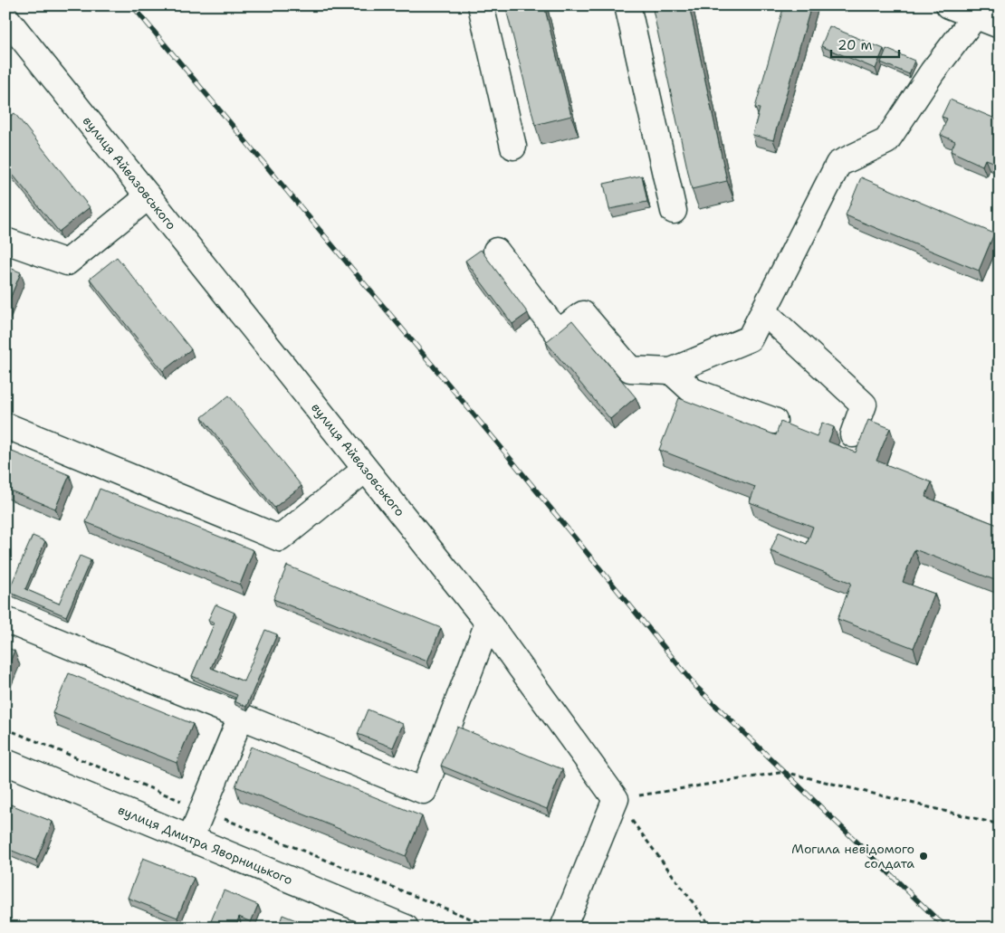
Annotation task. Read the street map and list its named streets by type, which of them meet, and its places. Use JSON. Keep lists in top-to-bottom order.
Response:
{
  "streets": {
    "street": ["вулиця Айвазовського", "вулиця Дмитра Яворницького"]
  },
  "places": ["Могила невідомого солдата"],
  "scale_bar": "20 m"
}
